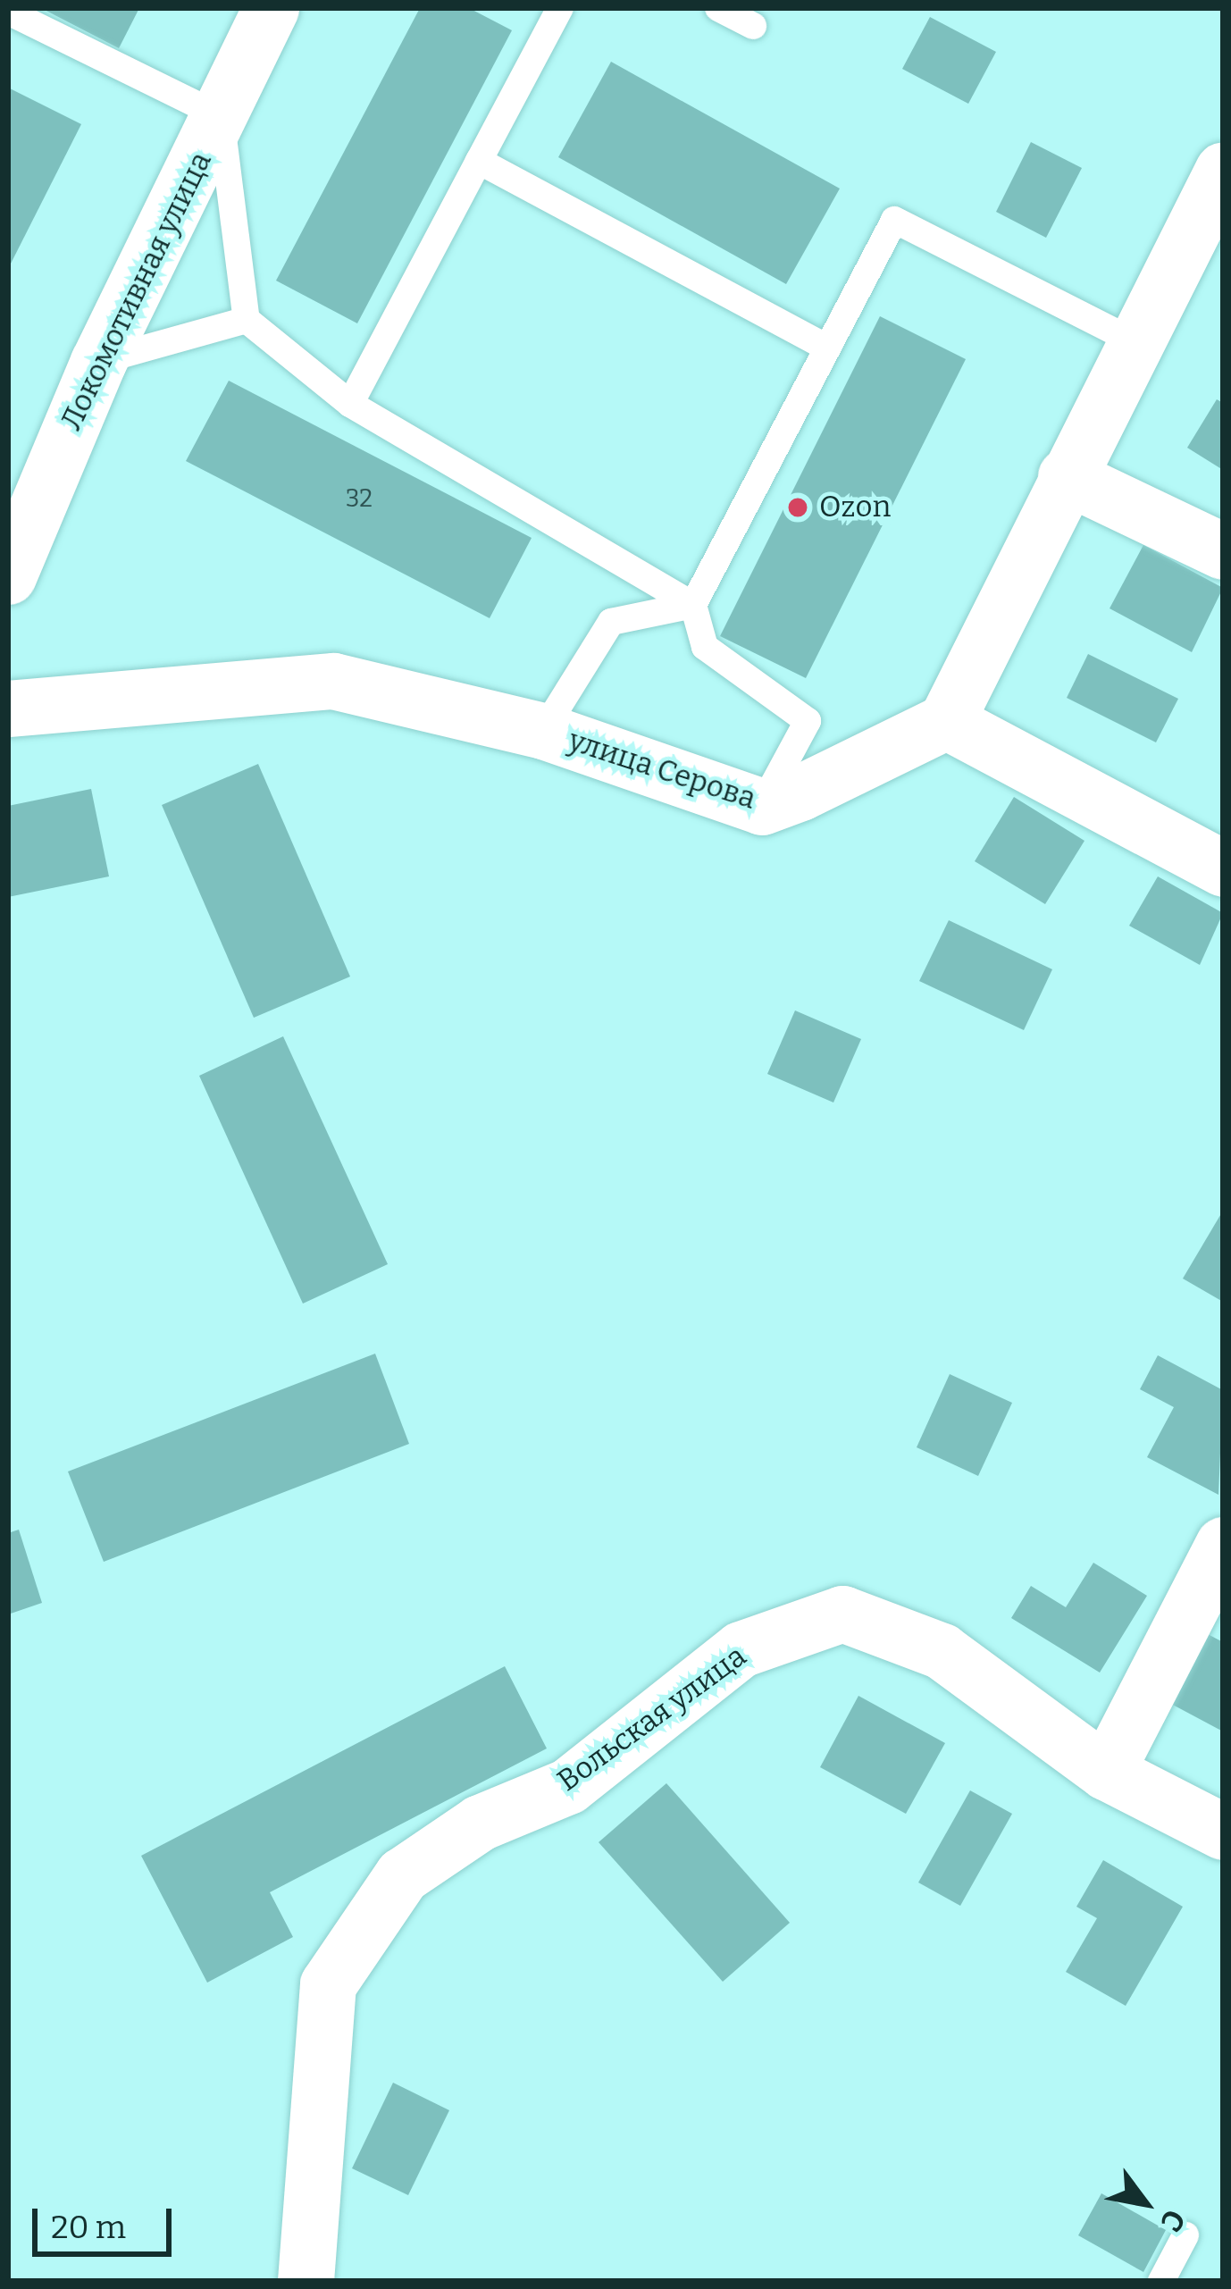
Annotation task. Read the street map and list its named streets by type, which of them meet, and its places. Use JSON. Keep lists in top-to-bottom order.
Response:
{
  "streets": {
    "street": ["Локомотивная улица", "улица Серова", "Вольская улица"]
  },
  "places": ["Ozon"],
  "house_numbers": ["32"],
  "scale_bar": "20 m",
  "north": "bottom right"
}
